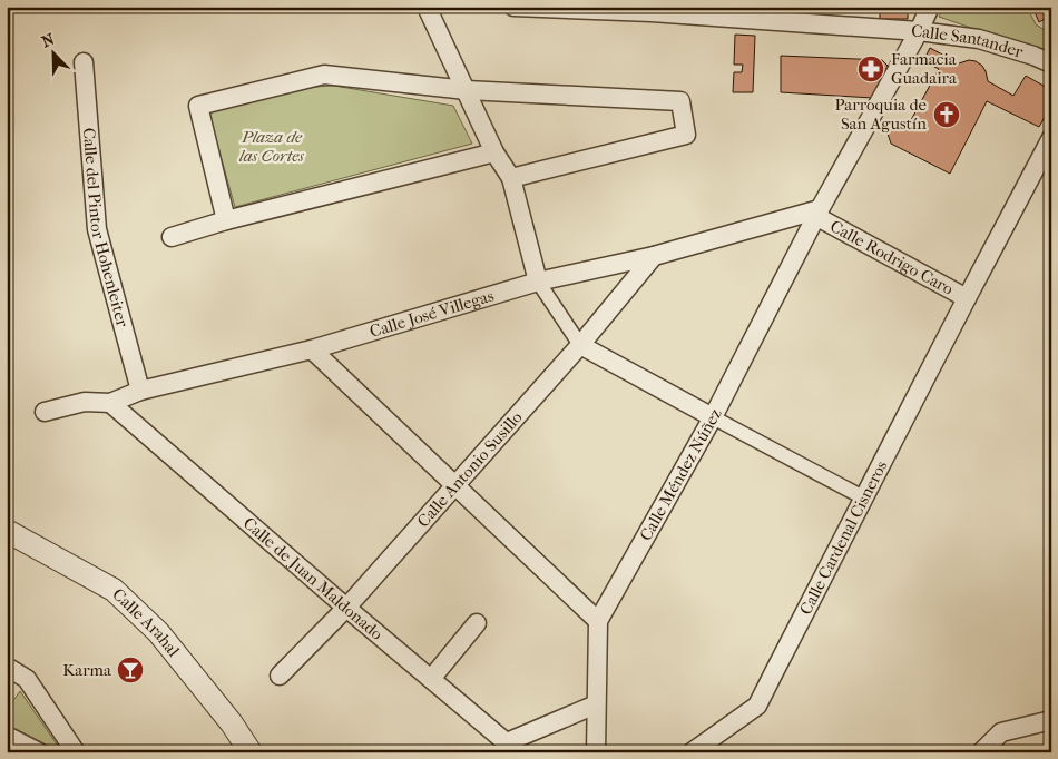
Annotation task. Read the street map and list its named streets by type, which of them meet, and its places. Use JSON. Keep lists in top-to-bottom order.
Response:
{
  "streets": {
    "street": [
      "Calle Santander",
      "Calle del Pintor Hohenleiter",
      "Calle Rodrigo Caro",
      "Calle José Villegas",
      "Calle Antonio Susillo",
      "Calle Méndez Núñez",
      "Calle Cardenal Cisneros",
      "Calle de Juan Maldonado",
      "Calle Arahal"
    ]
  },
  "crossings": [
    ["Calle Santander", "Calle Méndez Núñez"],
    ["Calle del Pintor Hohenleiter", "Calle José Villegas"],
    ["Calle Rodrigo Caro", "Calle José Villegas"],
    ["Calle Rodrigo Caro", "Calle Méndez Núñez"],
    ["Calle Rodrigo Caro", "Calle Cardenal Cisneros"],
    ["Calle José Villegas", "Calle Antonio Susillo"],
    ["Calle José Villegas", "Calle Méndez Núñez"],
    ["Calle José Villegas", "Calle de Juan Maldonado"],
    ["Calle Antonio Susillo", "Calle de Juan Maldonado"]
  ],
  "parks": ["Plaza de las Cortes"],
  "places": {
    "pharmacy": ["Farmacia Guadaira"],
    "church": ["Parroquia de San Agustín"],
    "bar": ["Karma"]
  },
  "north": "top left"
}
